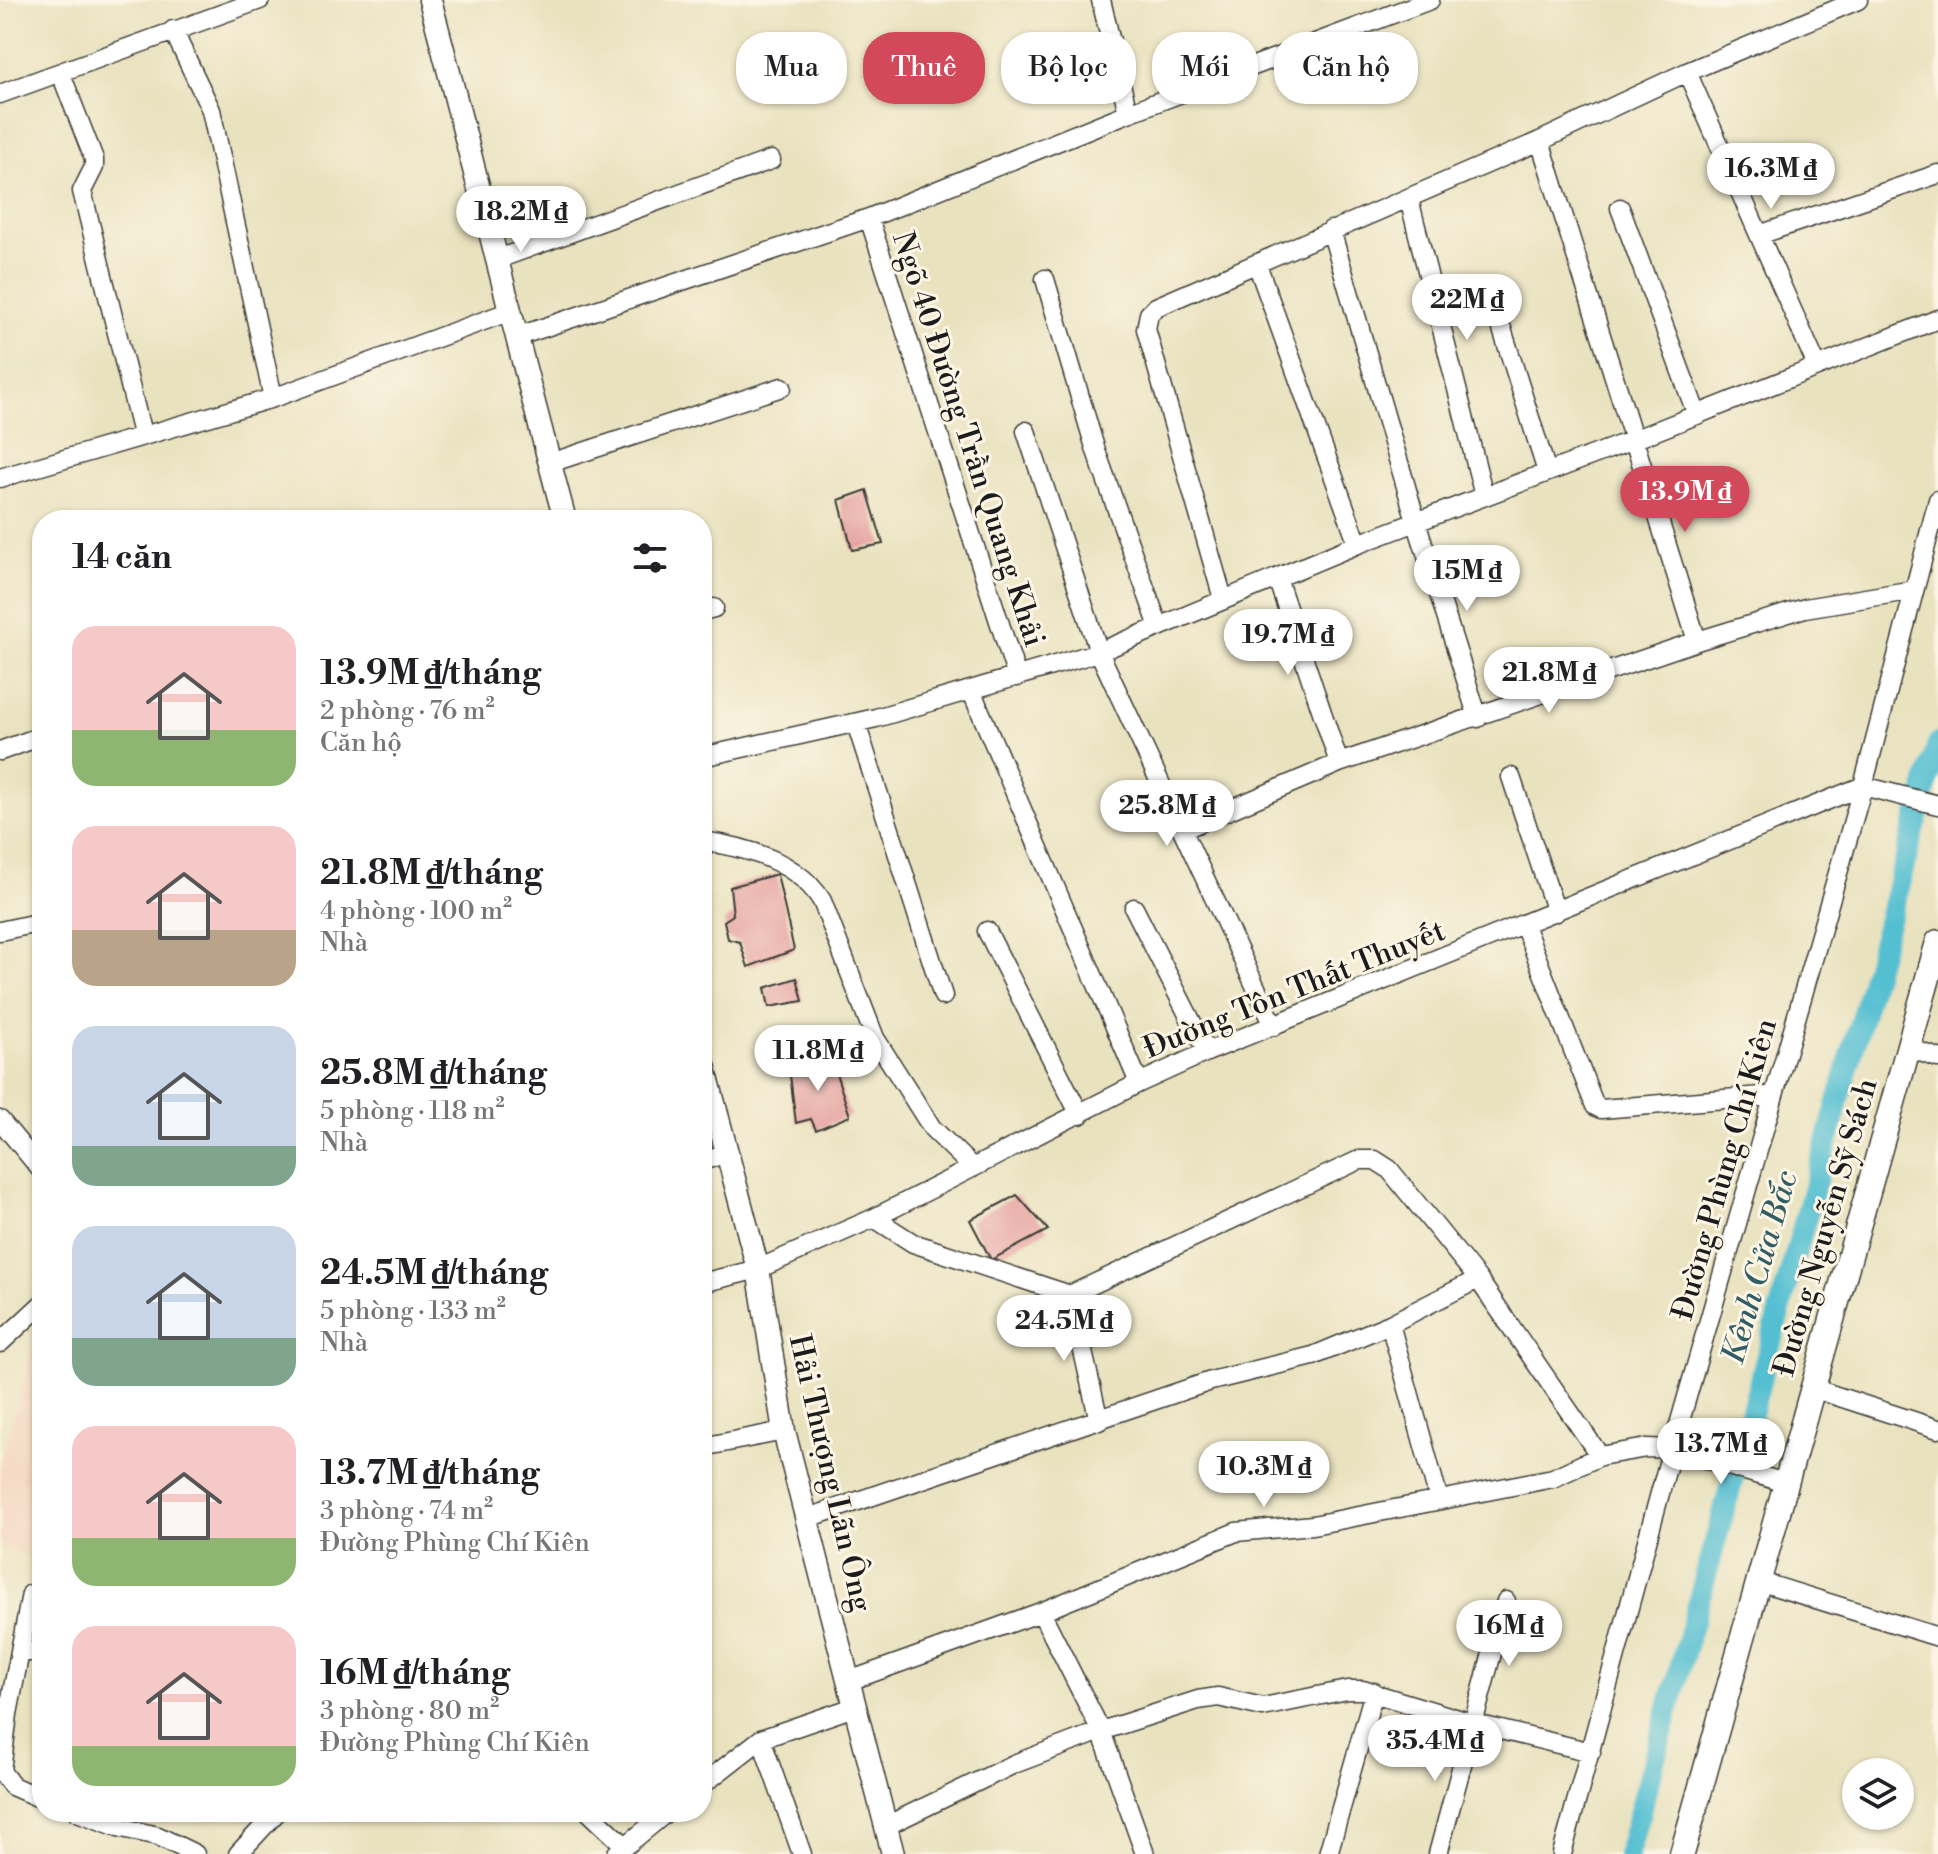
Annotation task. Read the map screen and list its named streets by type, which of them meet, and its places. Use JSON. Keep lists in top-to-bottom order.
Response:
{
  "streets": {
    "main road": ["Đường Nguyễn Sỹ Sách"],
    "street": [
      "Ngõ 40 Đường Trần Quang Khải",
      "Đường Tôn Thất Thuyết",
      "Đường Phùng Chí Kiên",
      "Hải Thượng Lãn Ông"
    ]
  },
  "crossings": [
    ["Đường Tôn Thất Thuyết", "Đường Phùng Chí Kiên"],
    ["Đường Tôn Thất Thuyết", "Hải Thượng Lãn Ông"]
  ],
  "water": ["Kênh Cửa Bắc"],
  "page": {
    "chip": [
      "Mua",
      "Thuê",
      "Bộ lọc",
      "Mới",
      "Căn hộ"
    ],
    "price": [
      "16.3M ₫",
      "18.2M ₫",
      "22M ₫",
      "13.9M ₫",
      "15M ₫",
      "19.7M ₫",
      "21.8M ₫",
      "25.8M ₫",
      "11.8M ₫",
      "24.5M ₫",
      "13.7M ₫",
      "10.3M ₫",
      "16M ₫",
      "35.4M ₫"
    ],
    "heading": "14 căn",
    "list": [
      {
        "name": "13.9M ₫/tháng",
        "note": "2 phòng · 76 m² · Căn hộ"
      },
      {
        "name": "21.8M ₫/tháng",
        "note": "4 phòng · 100 m² · Nhà"
      },
      {
        "name": "25.8M ₫/tháng",
        "note": "5 phòng · 118 m² · Nhà"
      },
      {
        "name": "24.5M ₫/tháng",
        "note": "5 phòng · 133 m² · Nhà"
      },
      {
        "name": "13.7M ₫/tháng",
        "note": "3 phòng · 74 m² · Đường Phùng Chí Kiên"
      },
      {
        "name": "16M ₫/tháng",
        "note": "3 phòng · 80 m² · Đường Phùng Chí Kiên"
      }
    ]
  }
}
